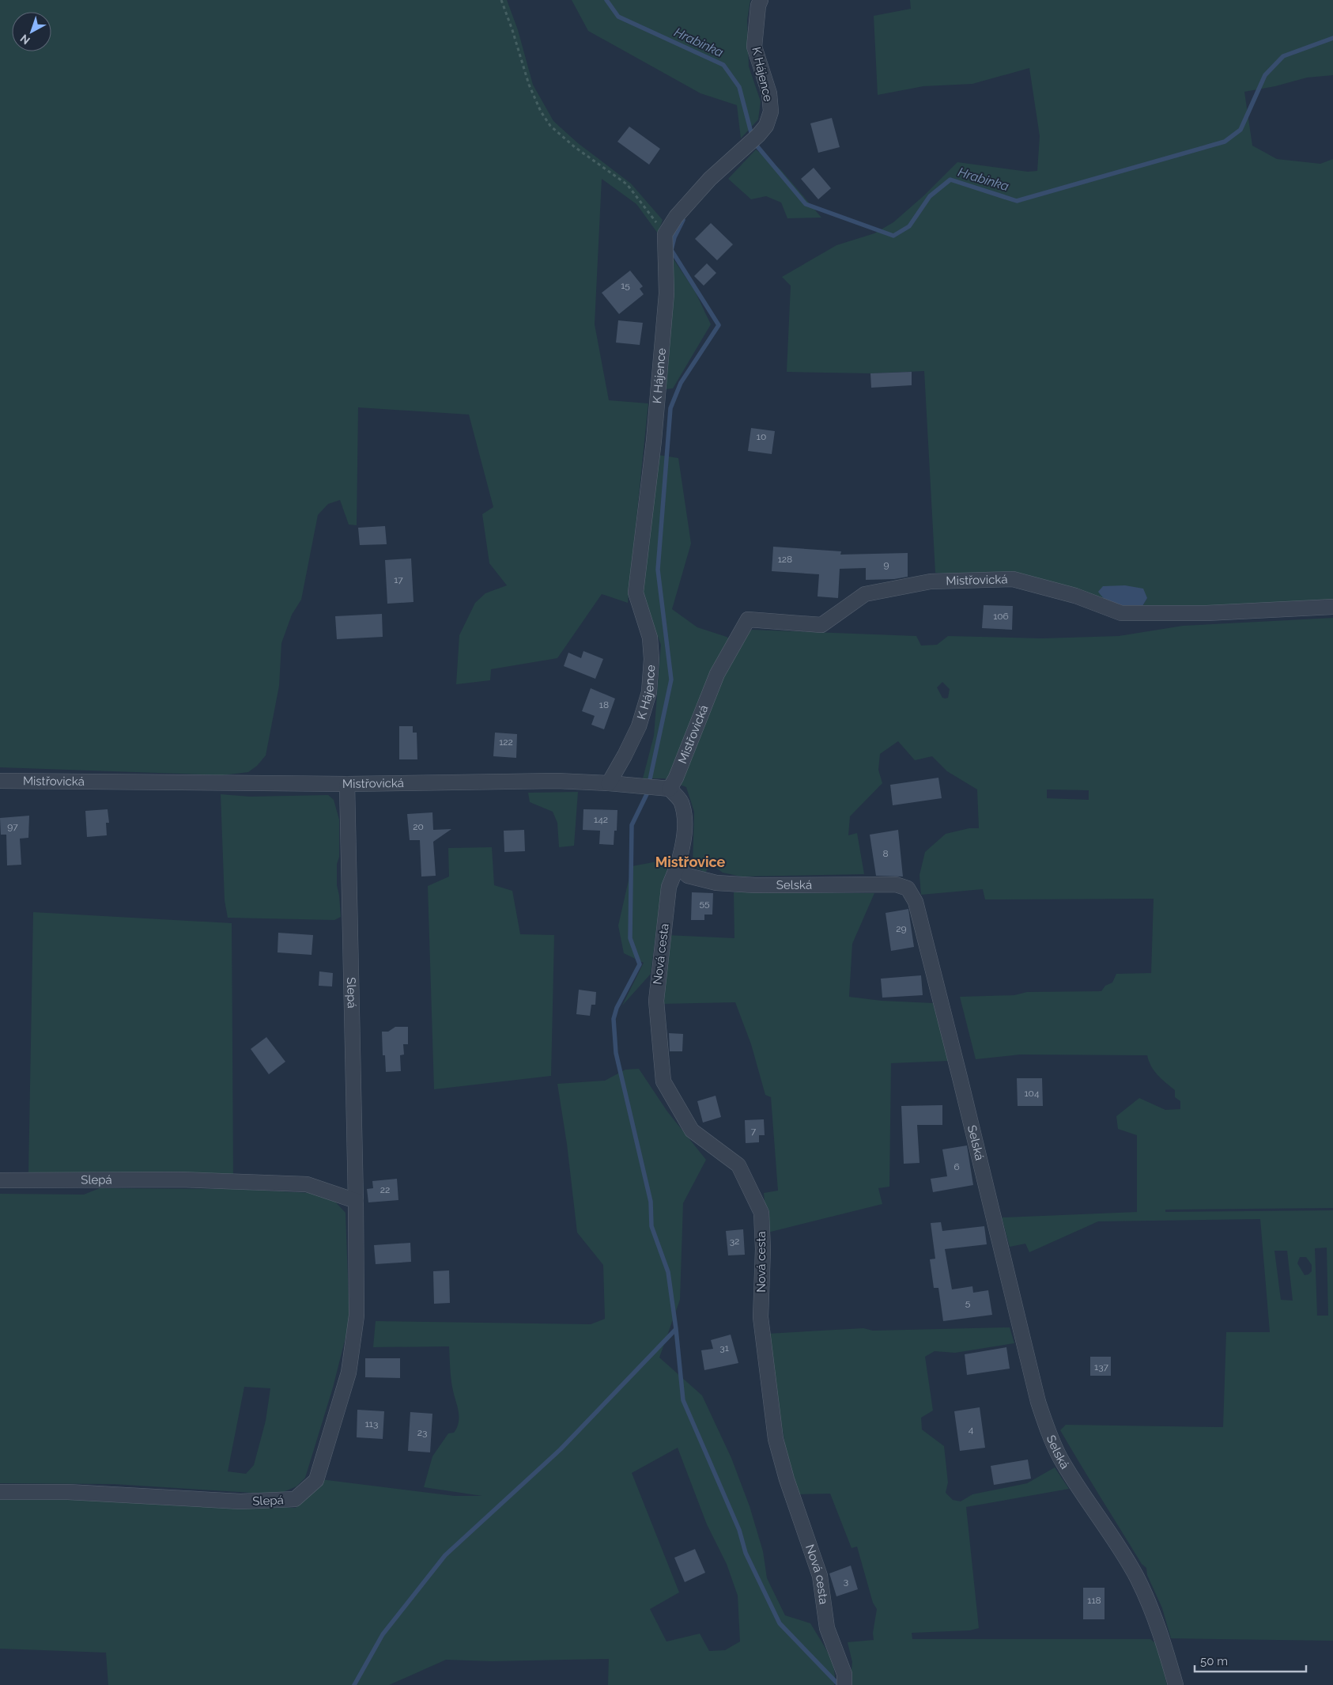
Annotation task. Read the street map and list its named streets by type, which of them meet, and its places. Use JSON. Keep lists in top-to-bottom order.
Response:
{
  "streets": {
    "street": [
      "K Hájence",
      "Mistřovická",
      "Selská",
      "Nová cesta",
      "Slepá"
    ]
  },
  "crossings": [
    ["K Hájence", "Mistřovická"],
    ["Mistřovická", "Slepá"],
    ["Selská", "Nová cesta"]
  ],
  "districts": ["Mistřovice"],
  "water": ["Hrabinka"],
  "house_numbers": [
    "15",
    "10",
    "128",
    "9",
    "17",
    "106",
    "18",
    "122",
    "142",
    "97",
    "20",
    "8",
    "55",
    "29",
    "104",
    "7",
    "6",
    "22",
    "32",
    "5",
    "31",
    "137",
    "113",
    "4",
    "23",
    "3",
    "118"
  ],
  "scale_bar": "50 m",
  "north": "bottom left"
}
